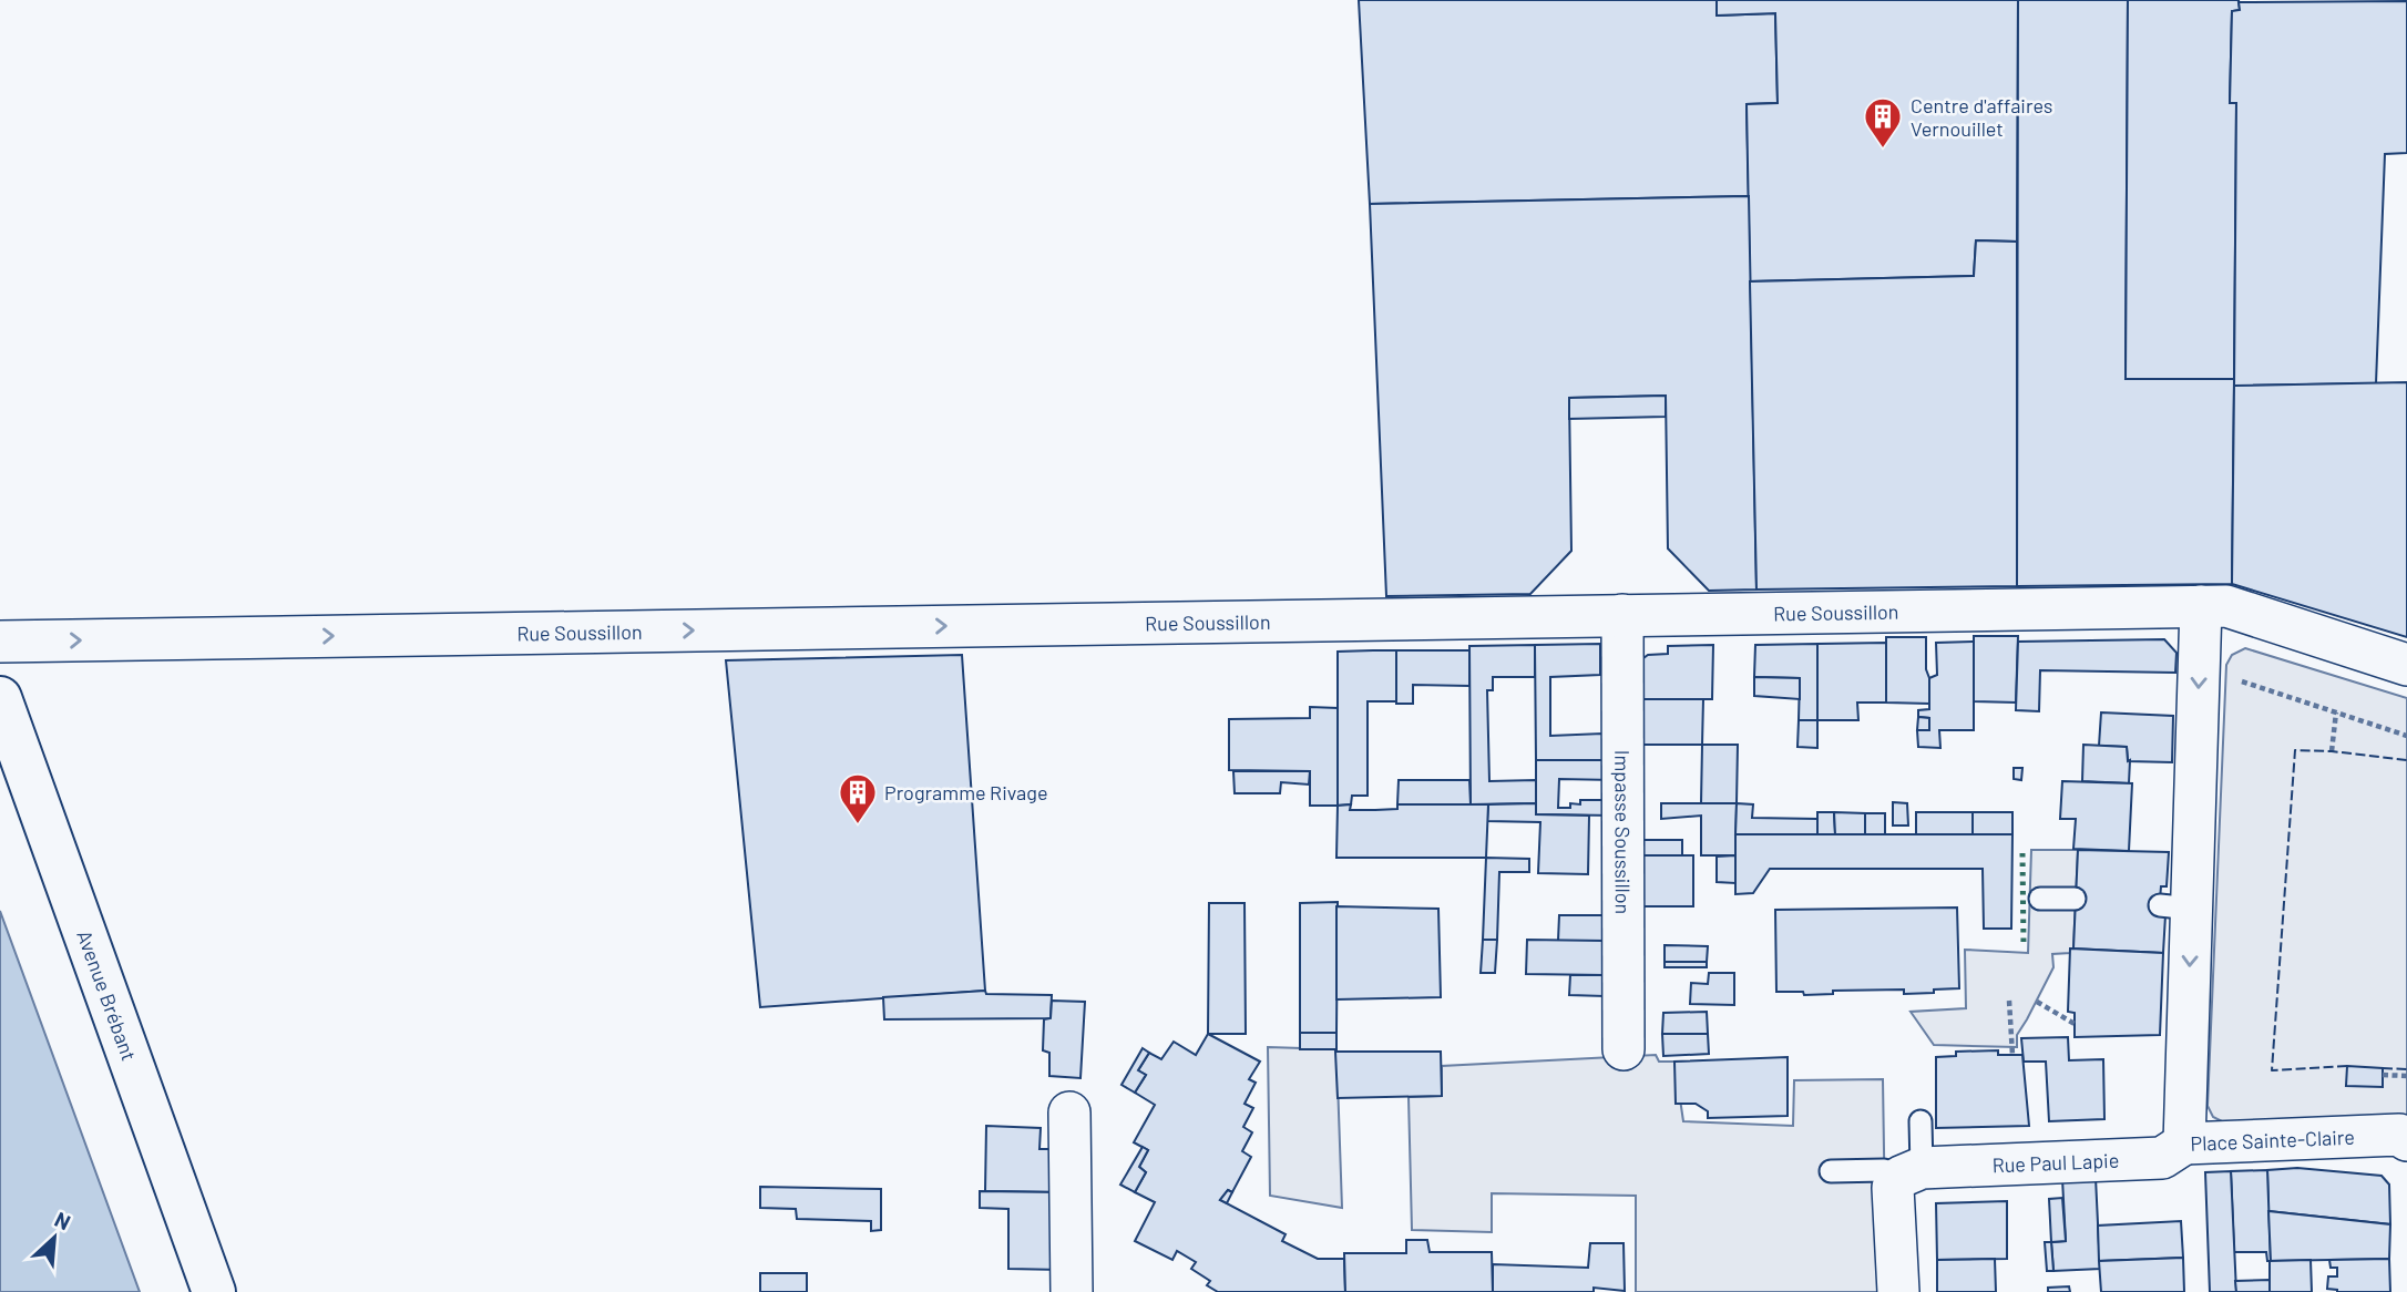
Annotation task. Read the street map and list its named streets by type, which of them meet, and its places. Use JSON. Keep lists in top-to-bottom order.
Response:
{
  "streets": {
    "main road": ["Avenue Brébant"],
    "street": [
      "Rue Soussillon",
      "Impasse Soussillon",
      "Place Sainte-Claire",
      "Rue Paul Lapie"
    ]
  },
  "crossings": [
    ["Rue Soussillon", "Impasse Soussillon"],
    ["Rue Soussillon", "Place Sainte-Claire"],
    ["Place Sainte-Claire", "Rue Paul Lapie"]
  ],
  "one_way": ["Rue Soussillon", "Place Sainte-Claire"],
  "places": {
    "building": ["Centre d'affaires Vernouillet", "Programme Rivage"]
  },
  "north": "top right"
}
